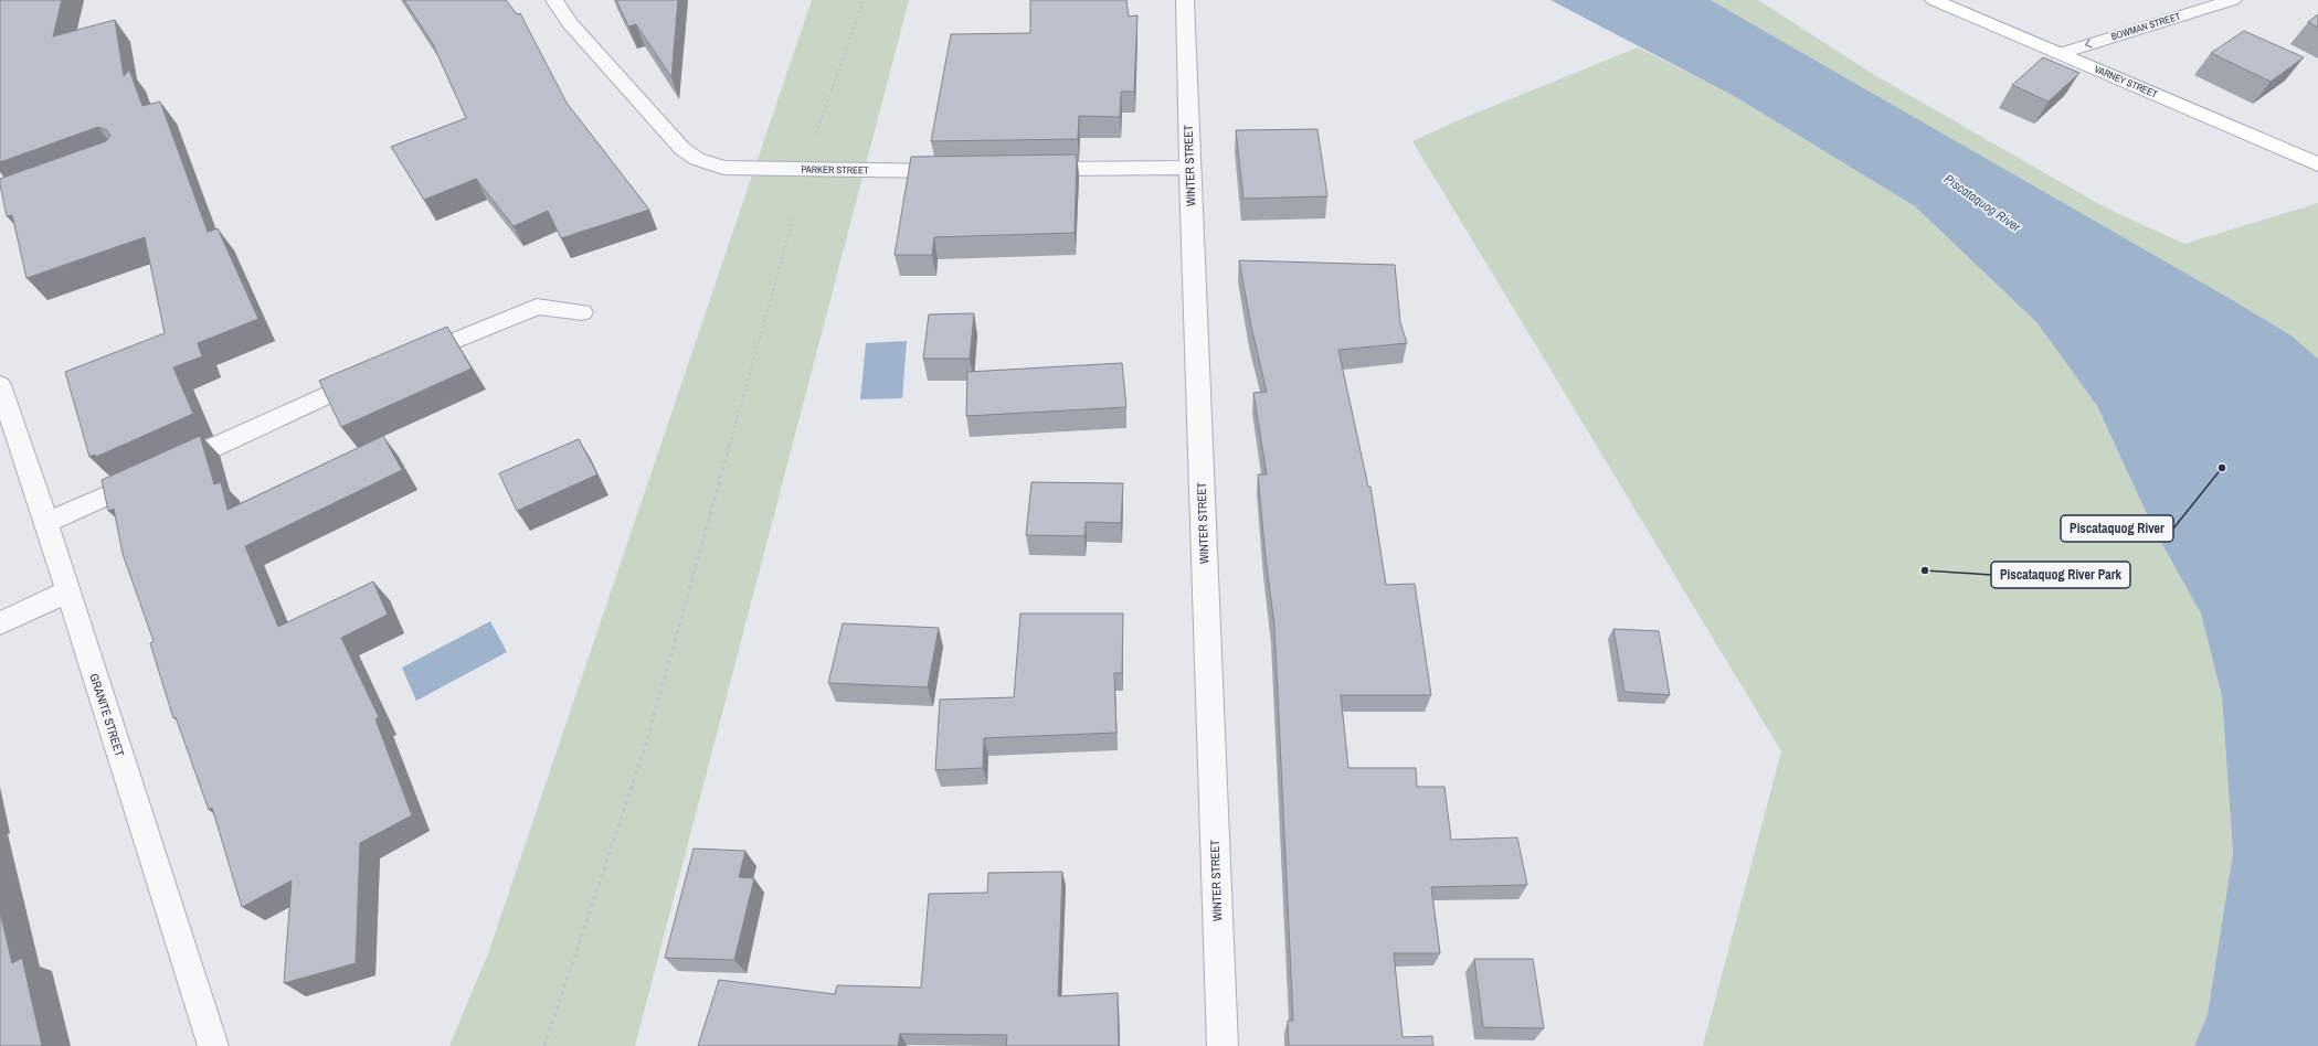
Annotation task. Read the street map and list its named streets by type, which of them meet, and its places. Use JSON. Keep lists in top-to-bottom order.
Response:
{
  "streets": {
    "main road": ["VARNEY STREET"],
    "street": [
      "BOWMAN STREET",
      "WINTER STREET",
      "PARKER STREET",
      "GRANITE STREET"
    ]
  },
  "crossings": [
    ["BOWMAN STREET", "VARNEY STREET"]
  ],
  "one_way": ["BOWMAN STREET"],
  "water": ["Piscataquog River"],
  "places": ["Piscataquog River", "Piscataquog River Park"]
}
